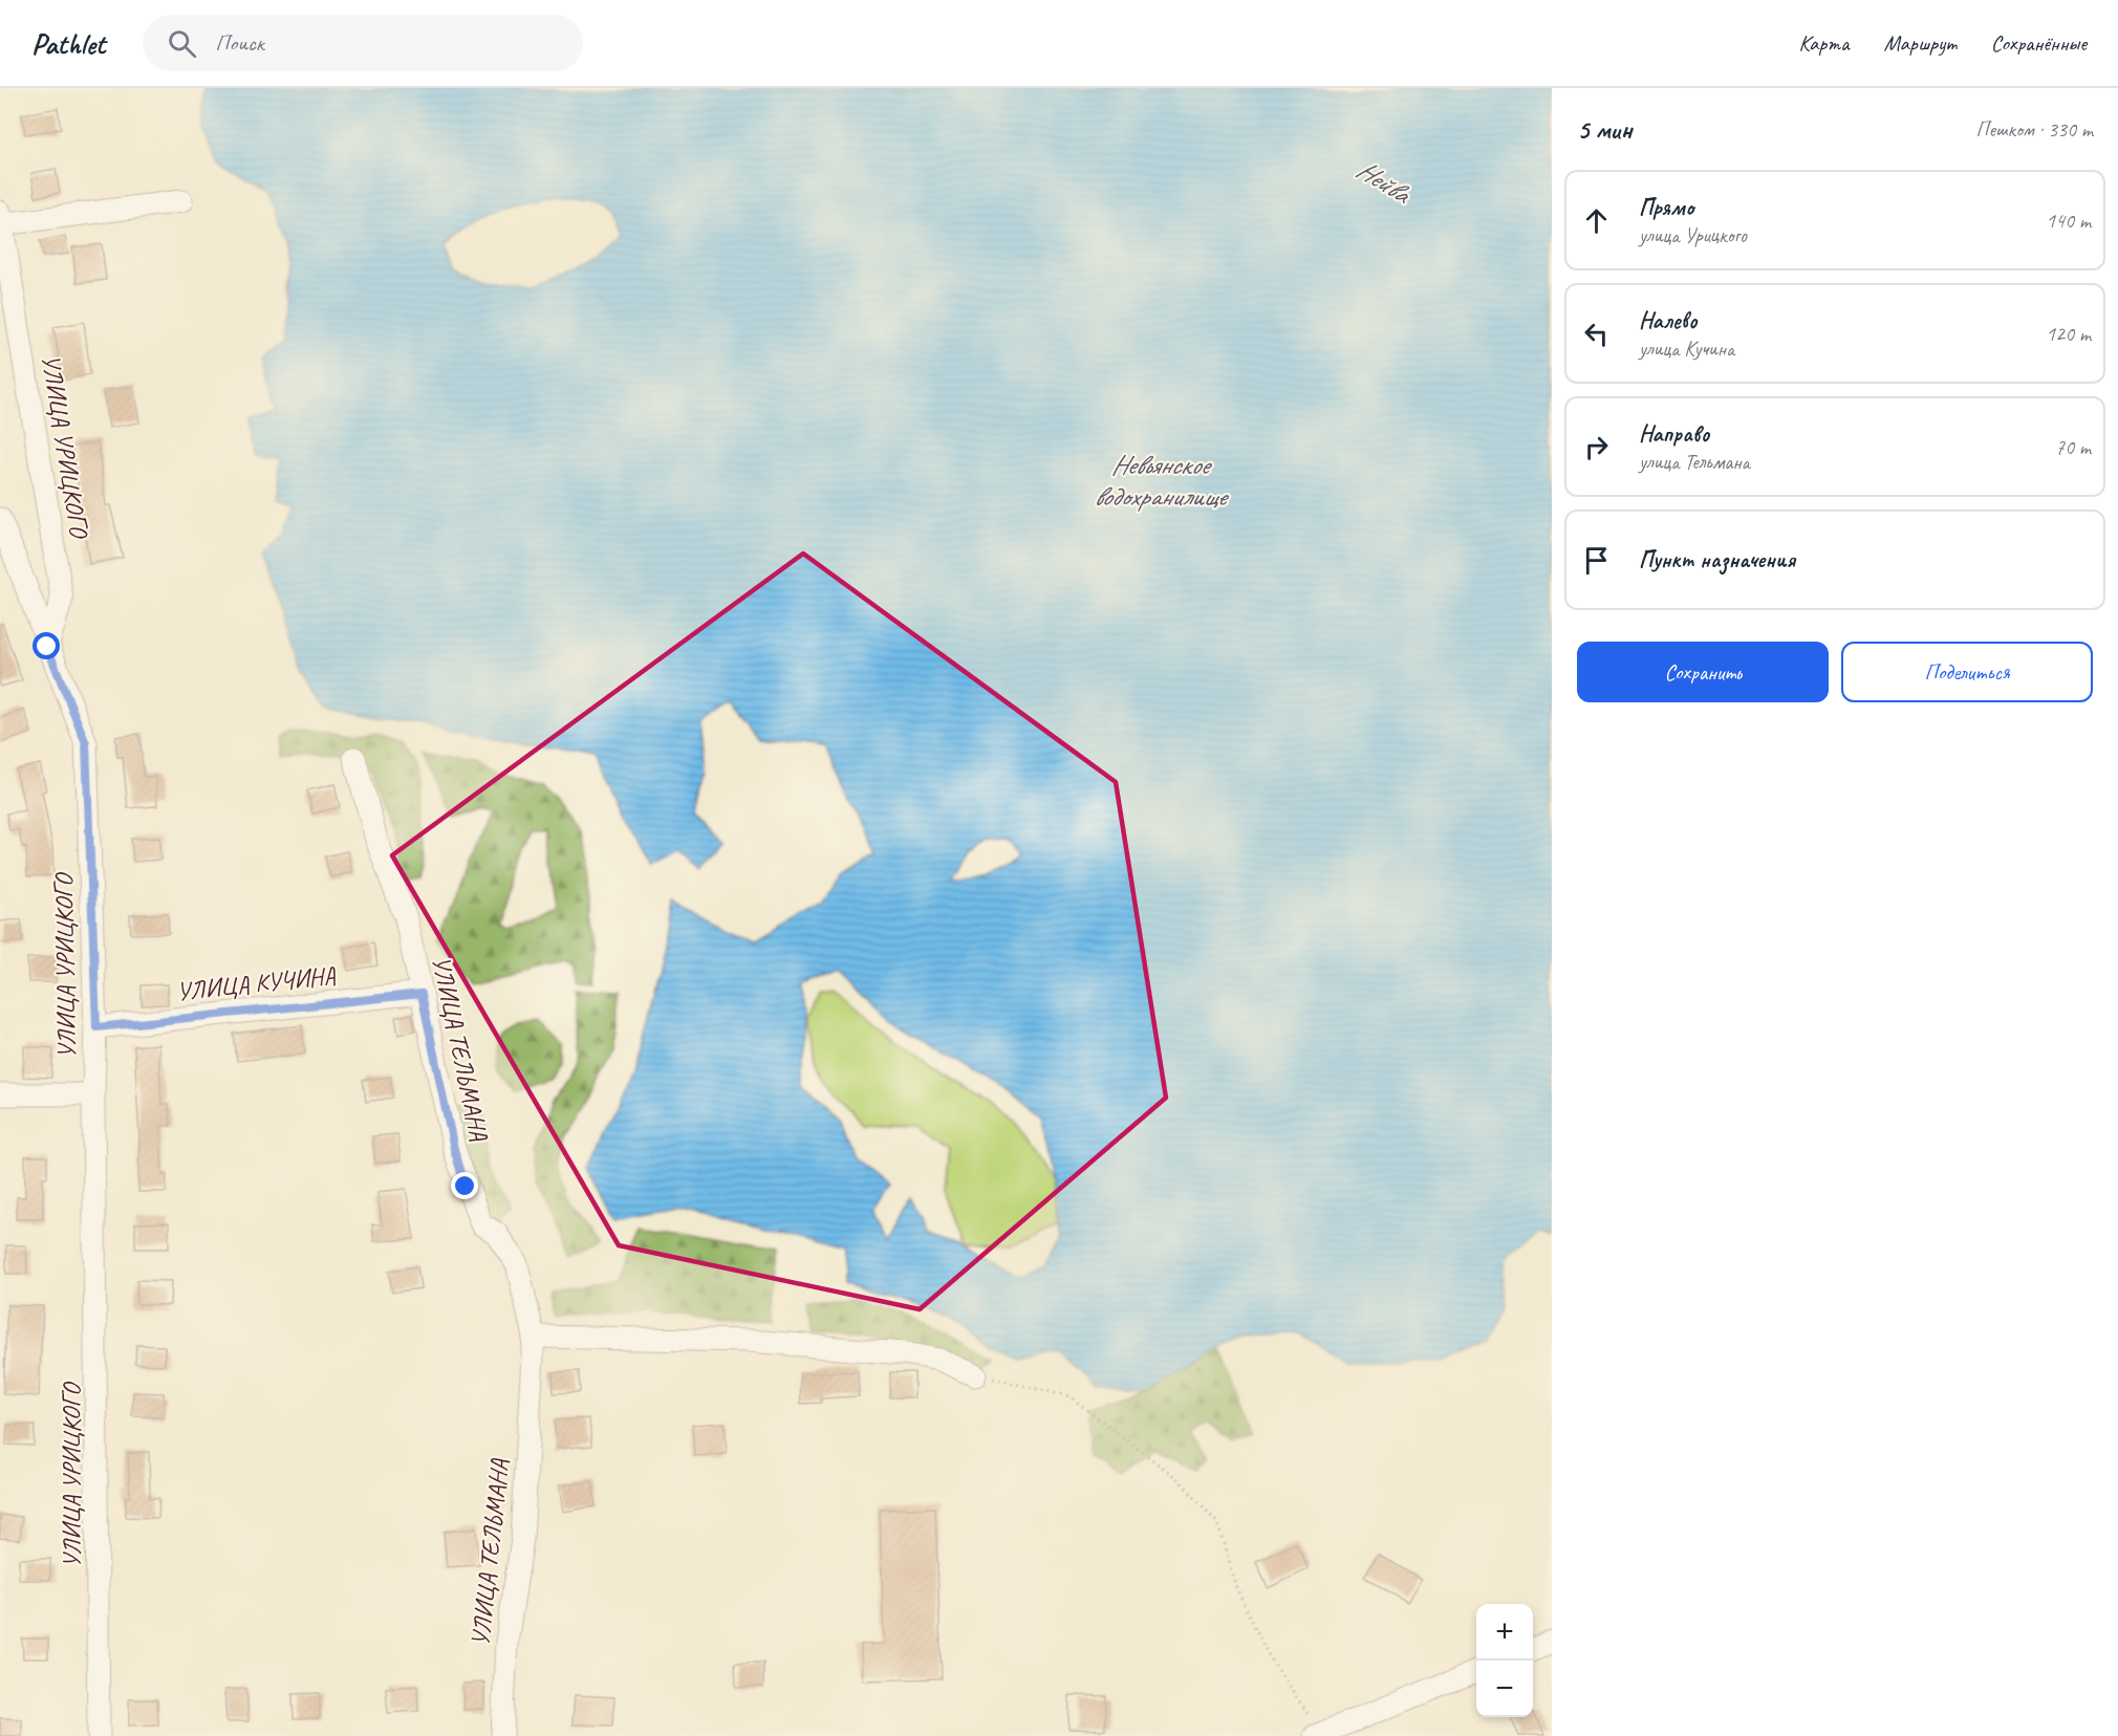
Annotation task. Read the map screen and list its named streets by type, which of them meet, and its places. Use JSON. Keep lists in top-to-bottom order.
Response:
{
  "streets": {
    "street": ["УЛИЦА УРИЦКОГО", "УЛИЦА КУЧИНА", "УЛИЦА ТЕЛЬМАНА"]
  },
  "crossings": [
    ["УЛИЦА УРИЦКОГО", "УЛИЦА КУЧИНА"],
    ["УЛИЦА КУЧИНА", "УЛИЦА ТЕЛЬМАНА"]
  ],
  "water": ["Нейва", "Невьянское водохранилище"],
  "page": {
    "header": "Pathlet",
    "search": "Поиск",
    "nav": ["Карта", "Маршрут", "Сохранённые"],
    "heading": ["5 мин", "Пешком · 330 m"],
    "list": [
      ["Прямо", "улица Урицкого", "140 m"],
      ["Налево", "улица Кучина", "120 m"],
      ["Направо", "улица Тельмана", "70 m"],
      "Пункт назначения"
    ],
    "buttons": ["Сохранить", "Поделиться"],
    "map_buttons": ["+", "−"]
  }
}
